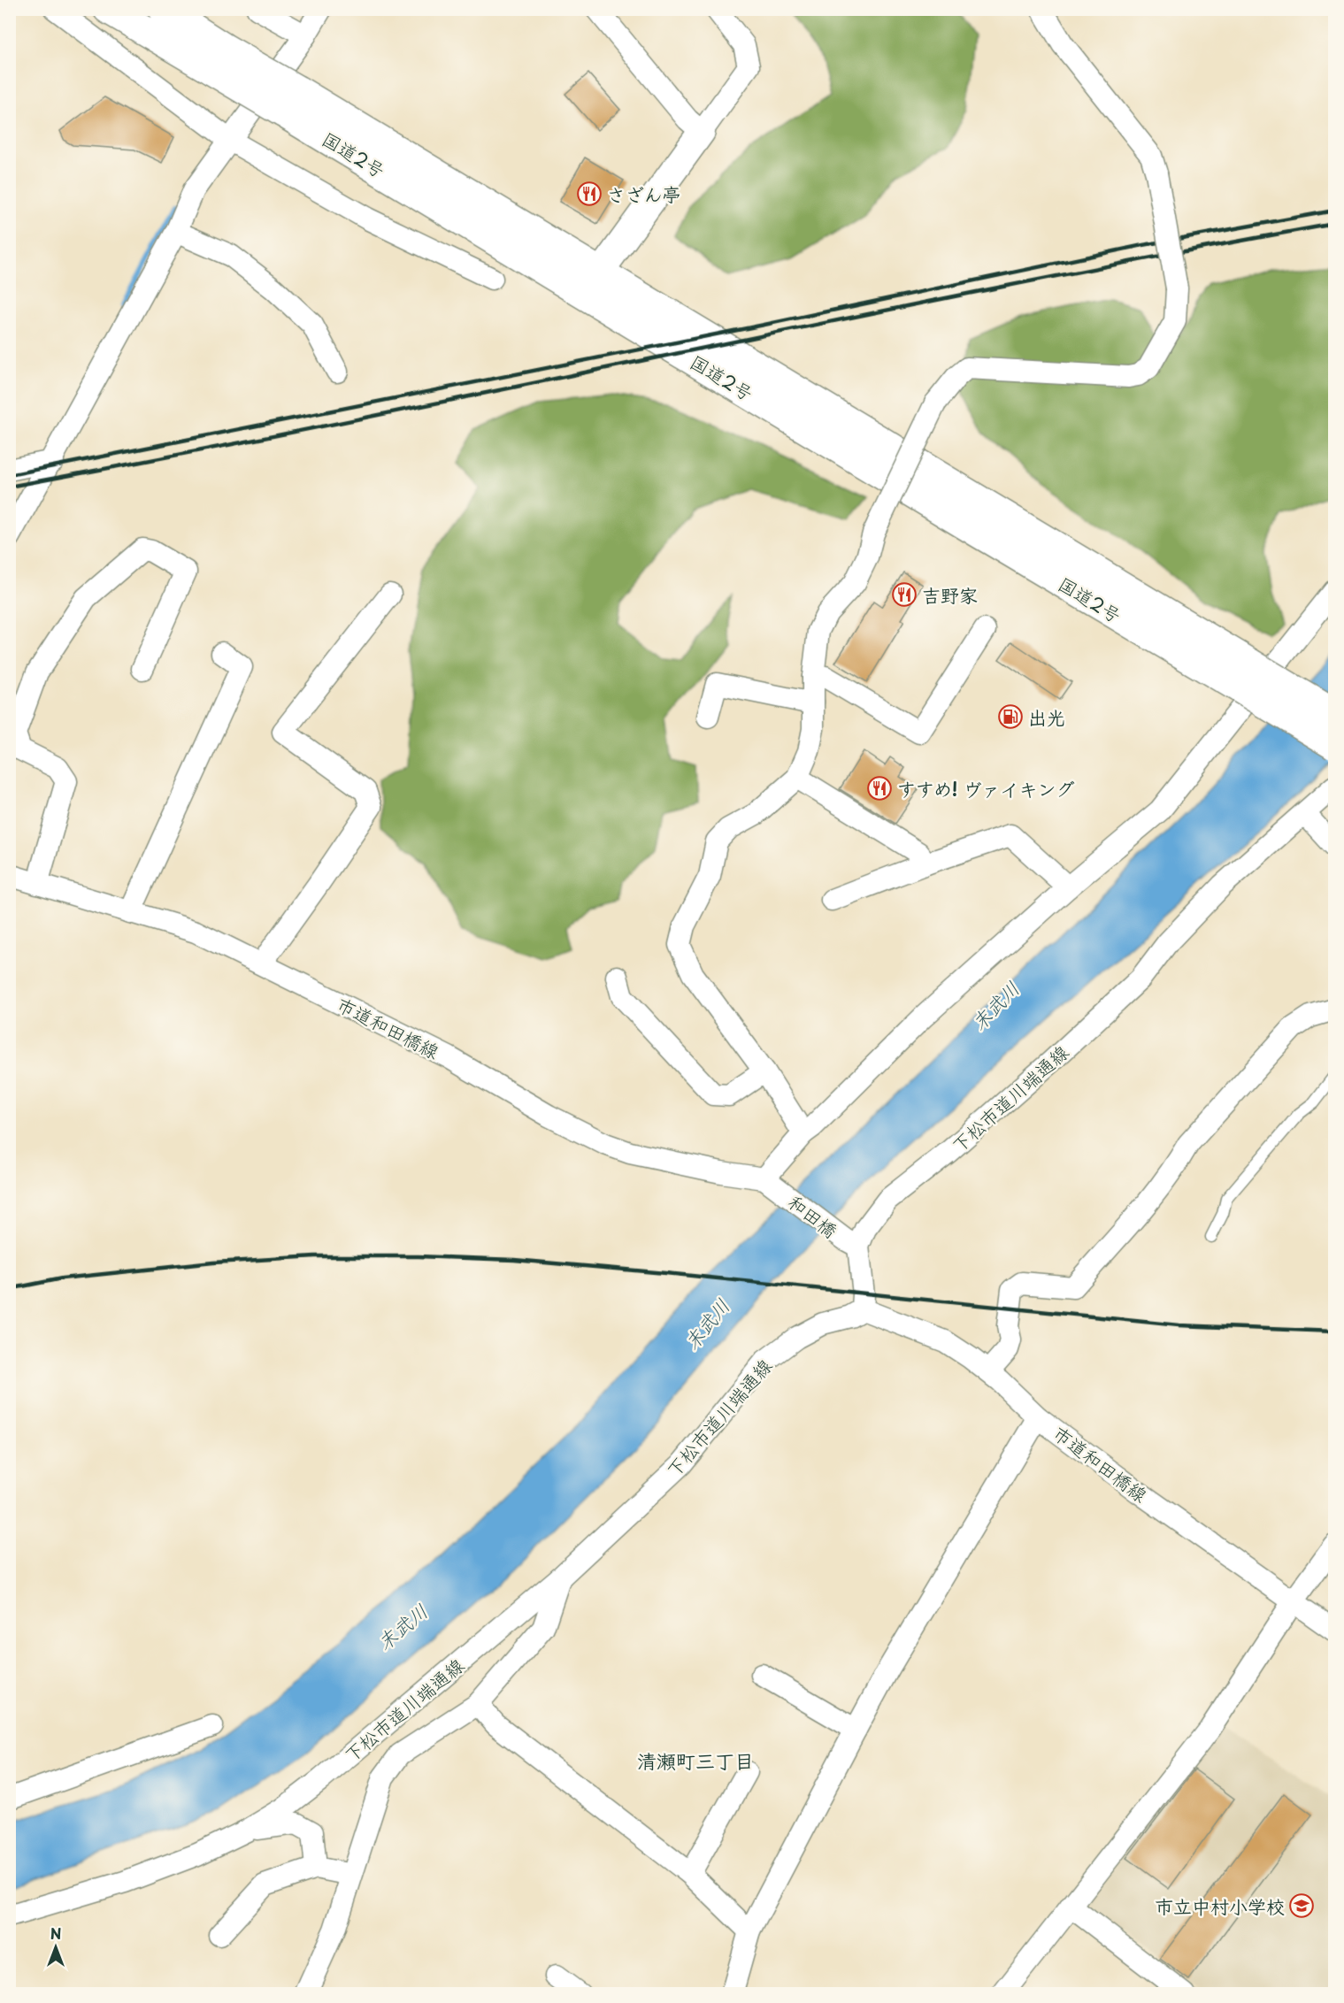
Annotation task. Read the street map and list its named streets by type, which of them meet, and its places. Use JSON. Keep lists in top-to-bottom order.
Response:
{
  "streets": {
    "highway": ["国道2号"],
    "street": ["市道和田橋線", "下松市道川端通線", "和田橋"]
  },
  "crossings": [
    ["市道和田橋線", "下松市道川端通線"],
    ["市道和田橋線", "和田橋"],
    ["下松市道川端通線", "和田橋"]
  ],
  "districts": ["清瀬町三丁目"],
  "water": ["末武川"],
  "places": {
    "restaurant": ["さざん亭", "吉野家", "すすめ! ヴァイキング"],
    "fuel station": ["出光"],
    "school or university": ["市立中村小学校"]
  },
  "north": "top"
}
